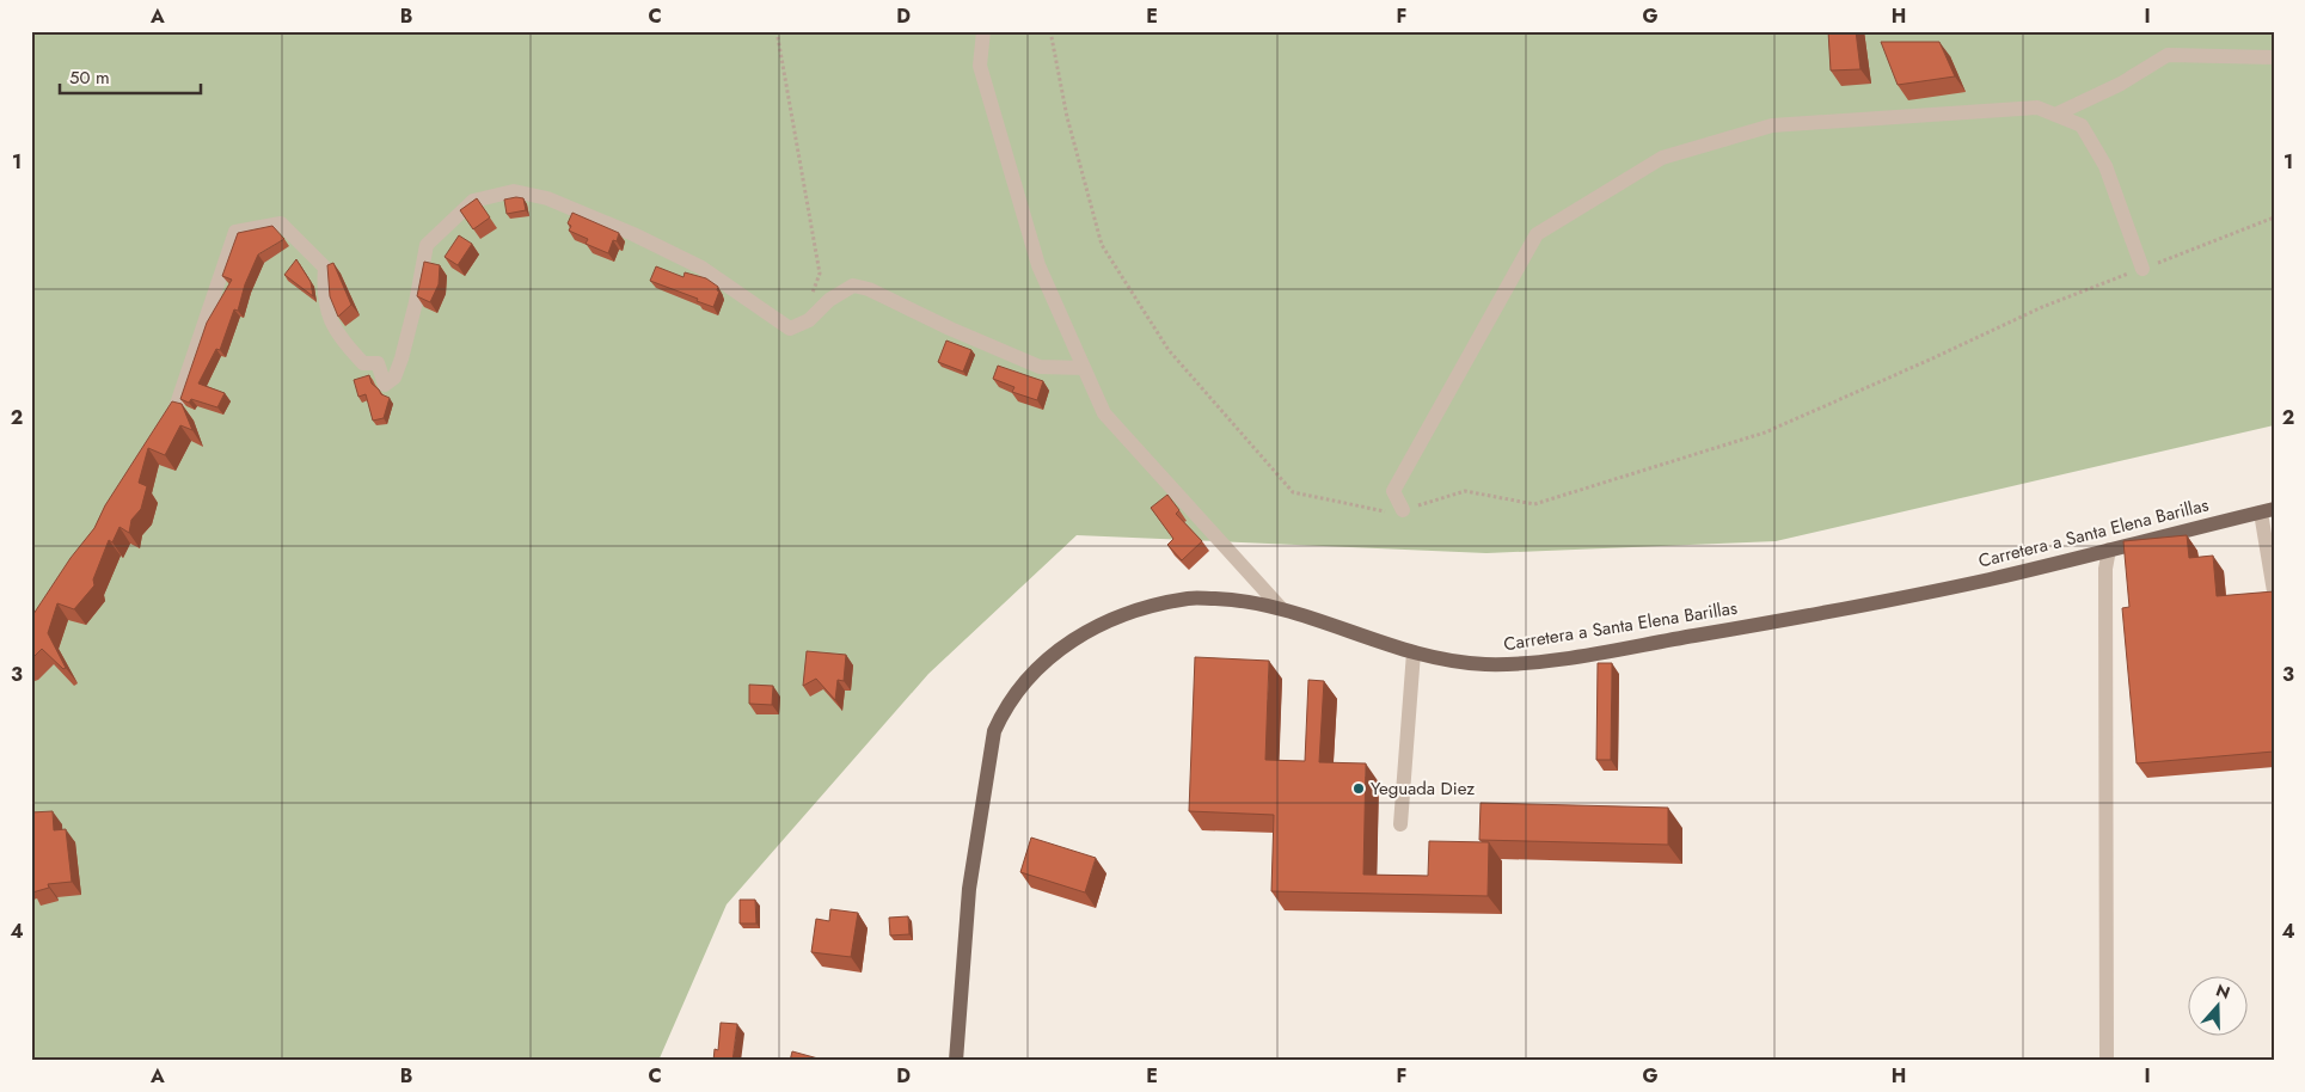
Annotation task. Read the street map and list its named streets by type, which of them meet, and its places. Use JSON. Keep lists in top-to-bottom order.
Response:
{
  "streets": {
    "main road": ["Carretera a Santa Elena Barillas"]
  },
  "places": ["Yeguada Diez"],
  "scale_bar": "50 m",
  "north": "top",
  "grid": {
    "columns": [
      "A",
      "B",
      "C",
      "D",
      "E",
      "F",
      "G",
      "H",
      "I"
    ],
    "rows": [
      "1",
      "2",
      "3",
      "4"
    ]
  }
}
